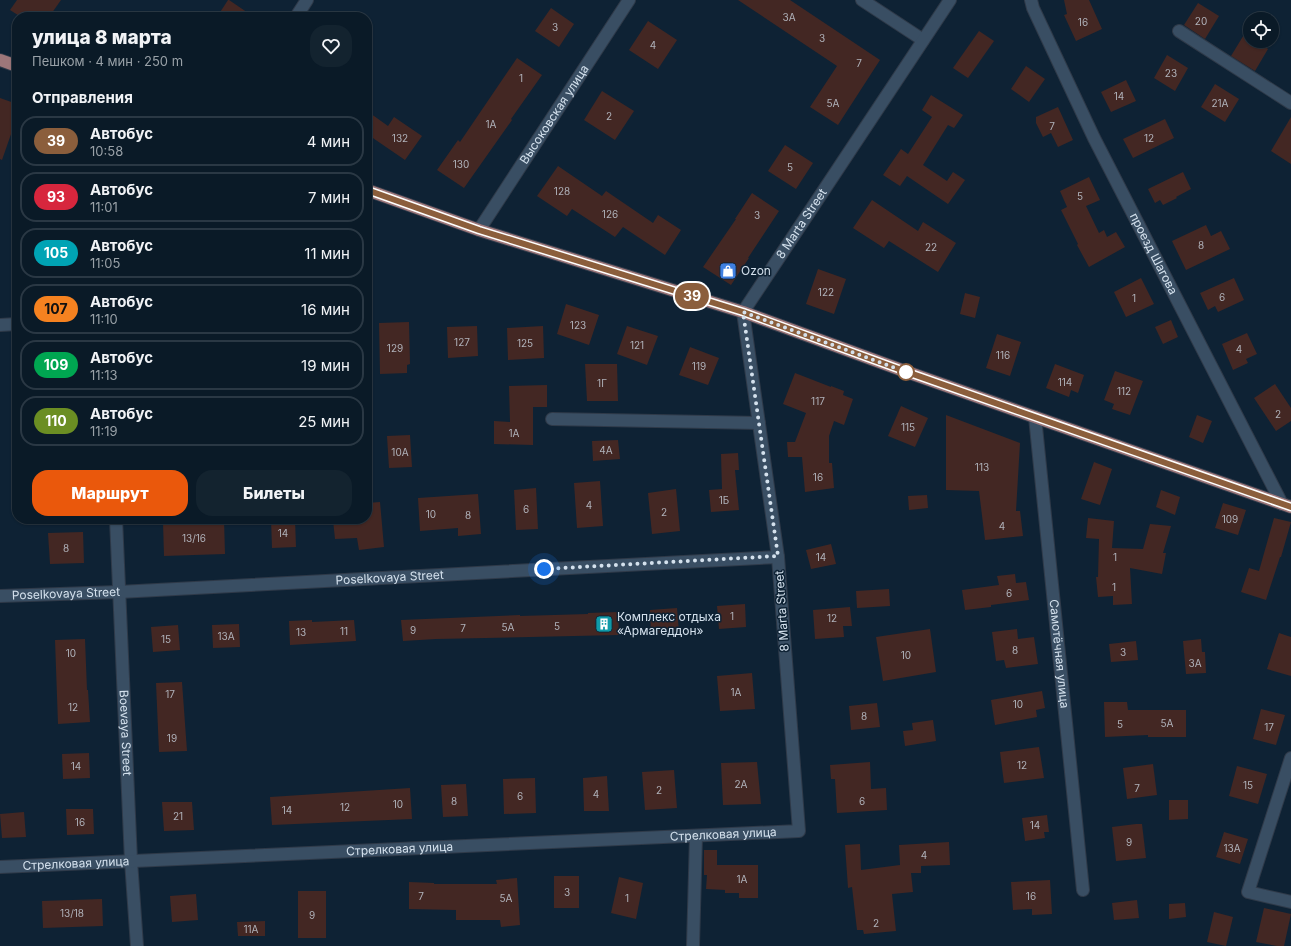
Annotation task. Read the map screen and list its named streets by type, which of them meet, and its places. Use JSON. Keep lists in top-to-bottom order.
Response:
{
  "streets": {
    "street": [
      "Высоковская улица",
      "8 Marta Street",
      "проезд Шагова",
      "Poselkovaya Street",
      "Самотёчная улица",
      "Boevaya Street",
      "Стрелковая улица"
    ]
  },
  "crossings": [
    ["8 Marta Street", "Poselkovaya Street"],
    ["8 Marta Street", "Стрелковая улица"],
    ["Poselkovaya Street", "Boevaya Street"],
    ["Boevaya Street", "Стрелковая улица"]
  ],
  "places": {
    "shop": ["Ozon"],
    "building": ["Комплекс отдыха «Армагеддон»"]
  },
  "lines": ["bus line 39"],
  "house_numbers": [
    "3А",
    "20",
    "16",
    "3",
    "3",
    "4",
    "7",
    "23",
    "1",
    "14",
    "5А",
    "21А",
    "2",
    "1А",
    "7",
    "132",
    "12",
    "130",
    "5",
    "128",
    "5",
    "126",
    "3",
    "8",
    "22",
    "122",
    "6",
    "1",
    "123",
    "127",
    "125",
    "121",
    "129",
    "4",
    "116",
    "119",
    "114",
    "1Г",
    "112",
    "117",
    "2",
    "115",
    "1А",
    "4А",
    "10А",
    "113",
    "16",
    "1Б",
    "4",
    "6",
    "2",
    "10",
    "8",
    "109",
    "4",
    "14",
    "13/16",
    "8",
    "14",
    "1",
    "1",
    "6",
    "1",
    "12",
    "5",
    "5А",
    "7",
    "9",
    "11",
    "13",
    "13А",
    "15",
    "8",
    "3",
    "10",
    "10",
    "3А",
    "1А",
    "17",
    "10",
    "12",
    "8",
    "5А",
    "5",
    "17",
    "19",
    "12",
    "14",
    "2А",
    "15",
    "7",
    "2",
    "4",
    "6",
    "8",
    "6",
    "10",
    "12",
    "14",
    "21",
    "16",
    "14",
    "9",
    "13А",
    "4",
    "1А",
    "3",
    "7",
    "16",
    "5А",
    "1",
    "13/18",
    "9",
    "2",
    "11А"
  ],
  "page": {
    "on_map": "39",
    "heading": [
      ["улица 8 марта", "Пешком · 4 мин · 250 m"],
      "Отправления"
    ],
    "list": [
      {
        "mark": "39",
        "name": "Автобус",
        "note": "10:58",
        "value": "4 мин"
      },
      {
        "mark": "93",
        "name": "Автобус",
        "note": "11:01",
        "value": "7 мин"
      },
      {
        "mark": "105",
        "name": "Автобус",
        "note": "11:05",
        "value": "11 мин"
      },
      {
        "mark": "107",
        "name": "Автобус",
        "note": "11:10",
        "value": "16 мин"
      },
      {
        "mark": "109",
        "name": "Автобус",
        "note": "11:13",
        "value": "19 мин"
      },
      {
        "mark": "110",
        "name": "Автобус",
        "note": "11:19",
        "value": "25 мин"
      }
    ],
    "buttons": ["Маршрут", "Билеты"]
  }
}
